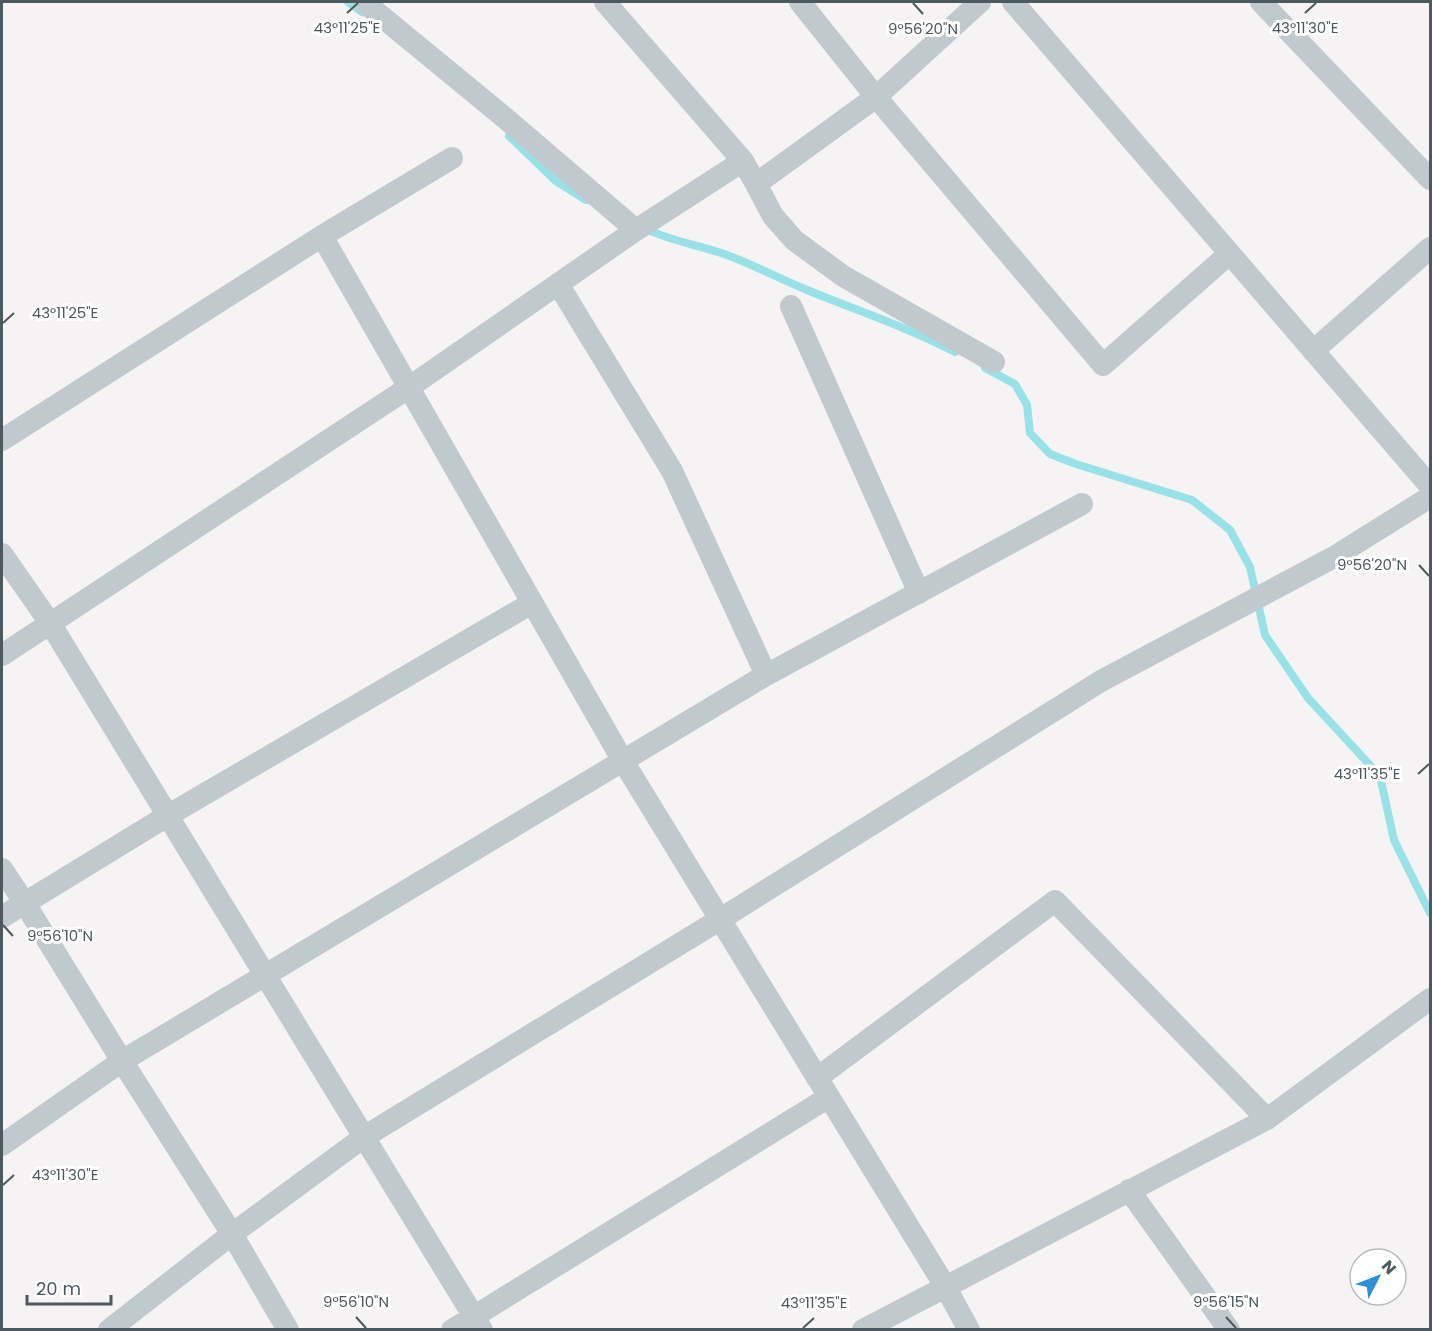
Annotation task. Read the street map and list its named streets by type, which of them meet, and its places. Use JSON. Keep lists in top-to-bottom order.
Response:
{
  "scale_bar": "20 m",
  "north": "top right",
  "coordinates": [
    "43°11'25\"E",
    "43°11'30\"E",
    "9°56'20\"N",
    "43°11'35\"E",
    "9°56'10\"N",
    "9°56'15\"N"
  ]
}
